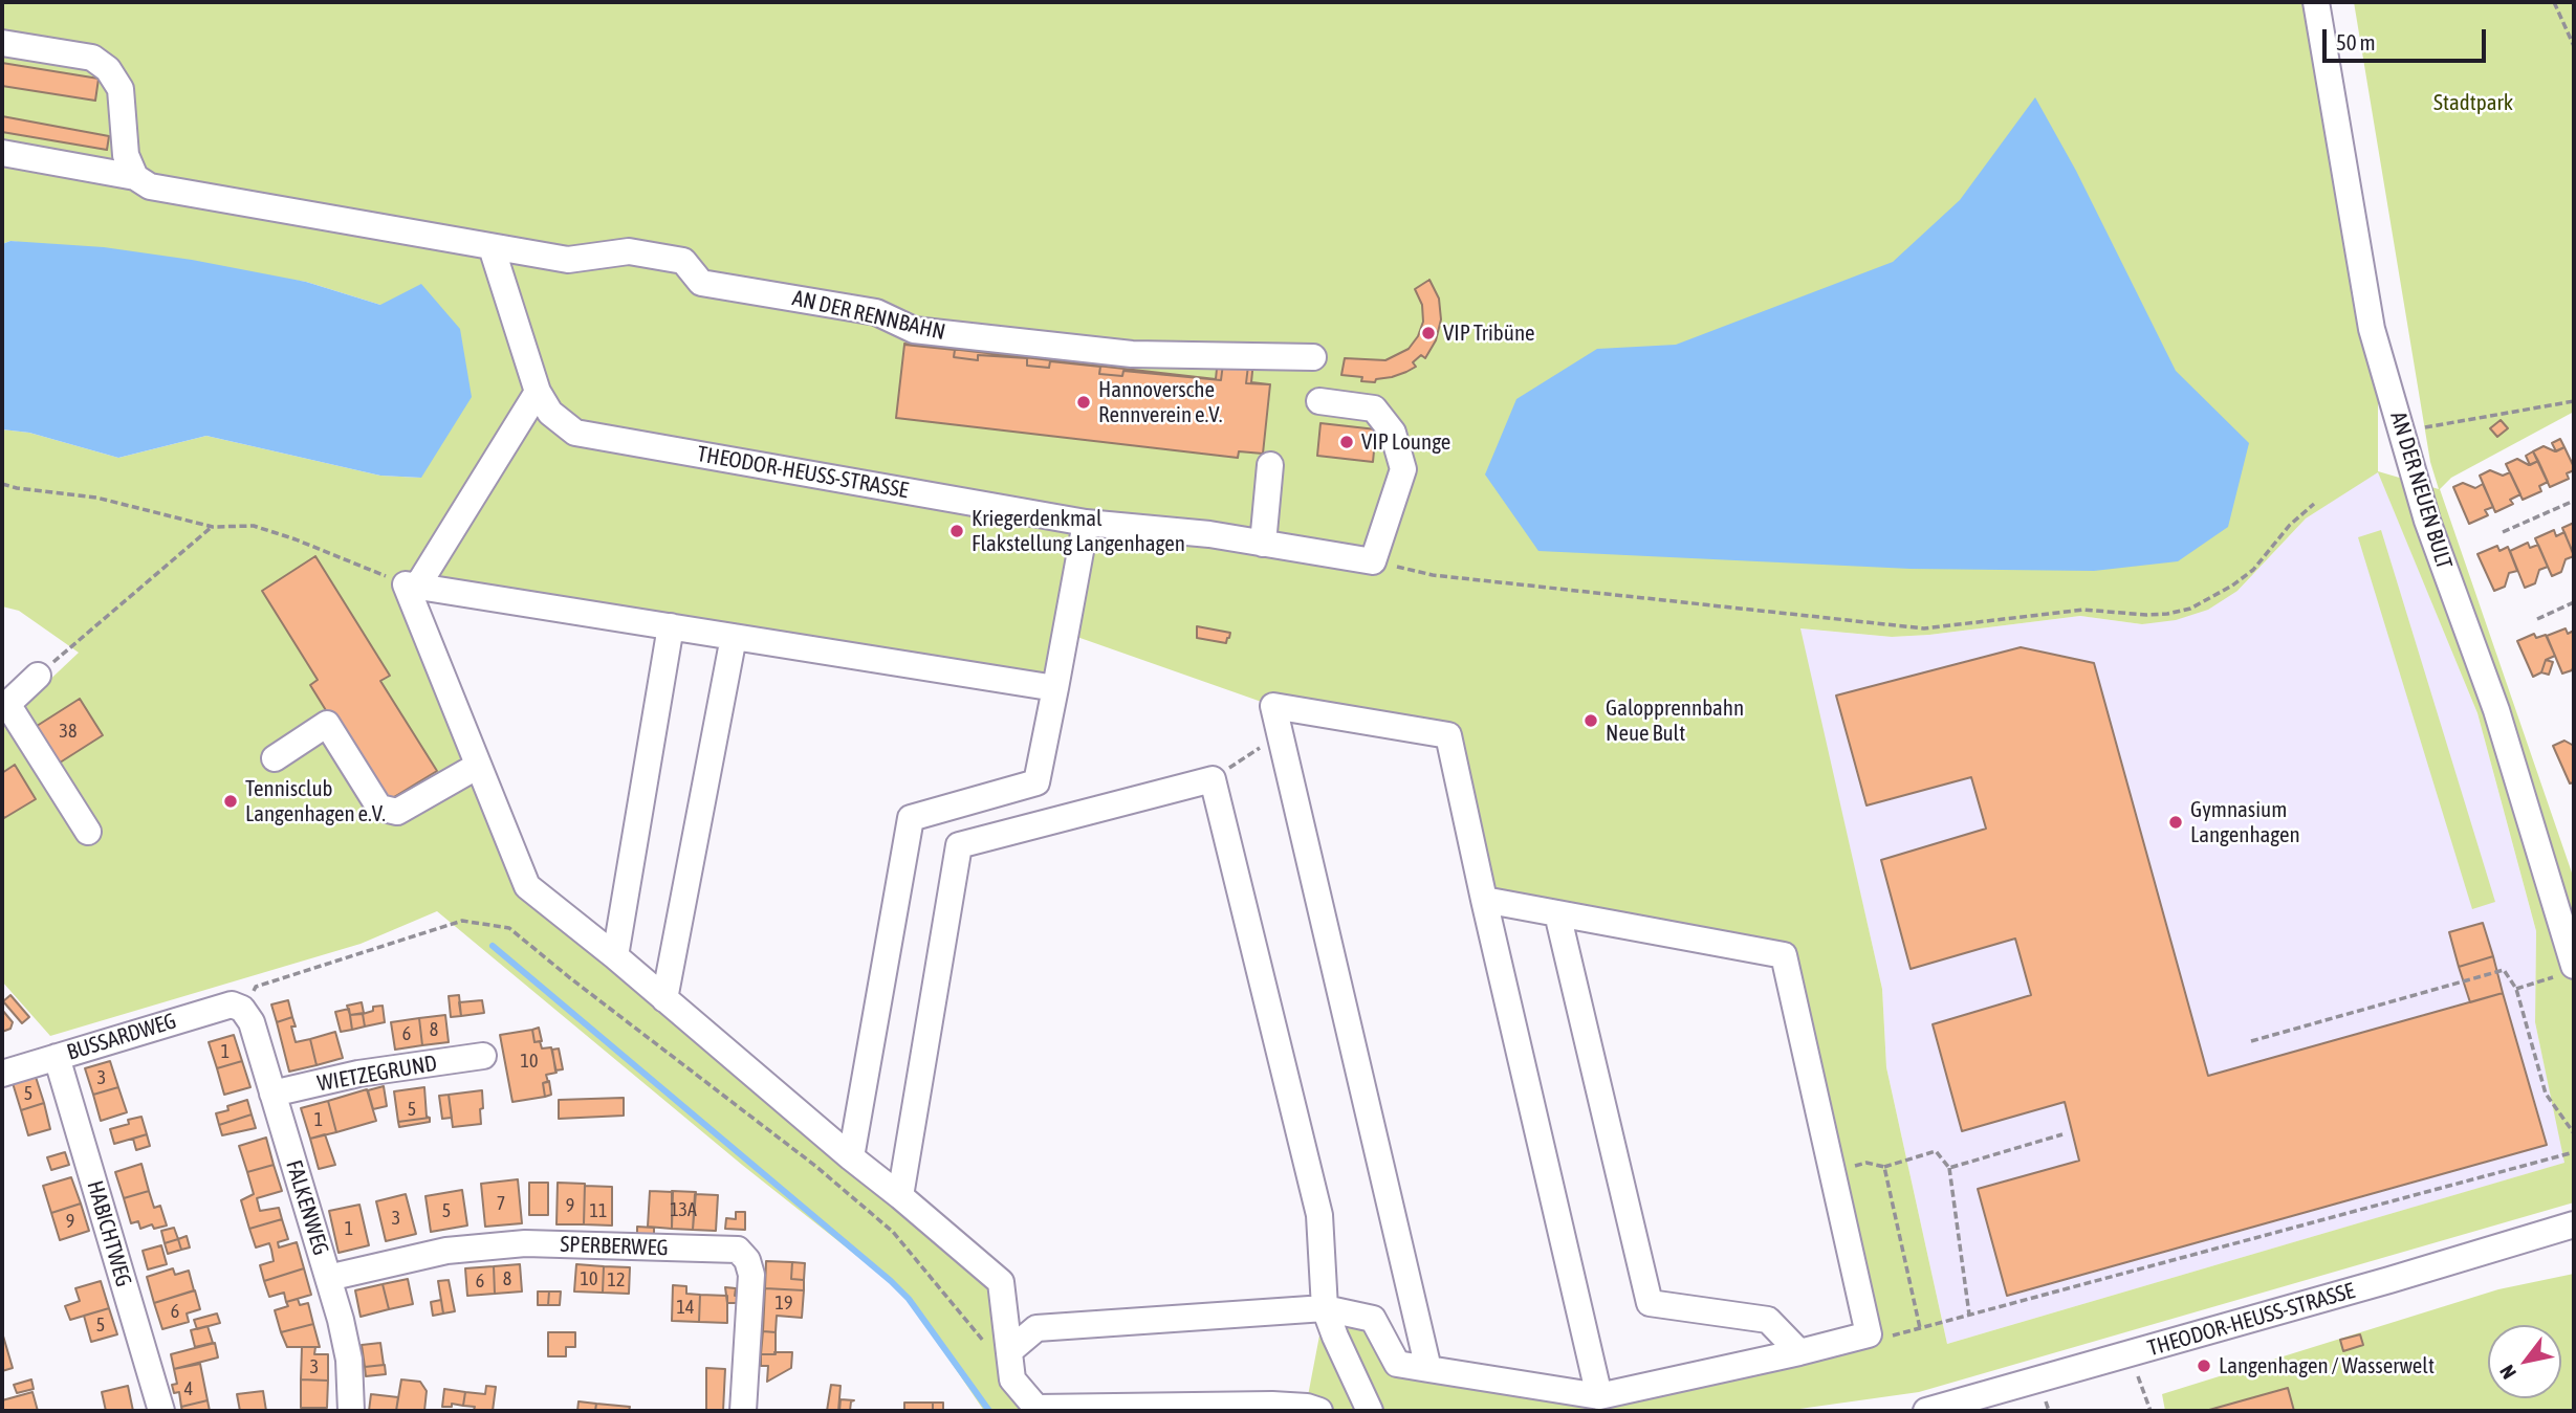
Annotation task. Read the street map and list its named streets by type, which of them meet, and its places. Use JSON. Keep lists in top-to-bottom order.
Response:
{
  "streets": {
    "street": [
      "AN DER RENNBAHN",
      "THEODOR-HEUSS-STRASSE",
      "AN DER NEUEN BULT",
      "BUSSARDWEG",
      "WIETZEGRUND",
      "FALKENWEG",
      "HABICHTWEG",
      "SPERBERWEG"
    ]
  },
  "crossings": [
    ["BUSSARDWEG", "FALKENWEG"],
    ["BUSSARDWEG", "HABICHTWEG"],
    ["WIETZEGRUND", "FALKENWEG"],
    ["FALKENWEG", "SPERBERWEG"]
  ],
  "parks": ["Stadtpark"],
  "places": [
    "VIP Tribüne",
    "Hannoversche Rennverein e.V.",
    "VIP Lounge",
    "Kriegerdenkmal Flakstellung Langenhagen",
    "Galopprennbahn Neue Bult",
    "Tennisclub Langenhagen e.V.",
    "Gymnasium Langenhagen",
    "Langenhagen / Wasserwelt"
  ],
  "house_numbers": [
    "38",
    "8",
    "6",
    "1",
    "10",
    "3",
    "5",
    "5",
    "1",
    "7",
    "9",
    "13A",
    "5",
    "11",
    "3",
    "9",
    "1",
    "8",
    "10",
    "12",
    "6",
    "19",
    "14",
    "6",
    "5",
    "3",
    "4"
  ],
  "scale_bar": "50 m",
  "north": "bottom left"
}
